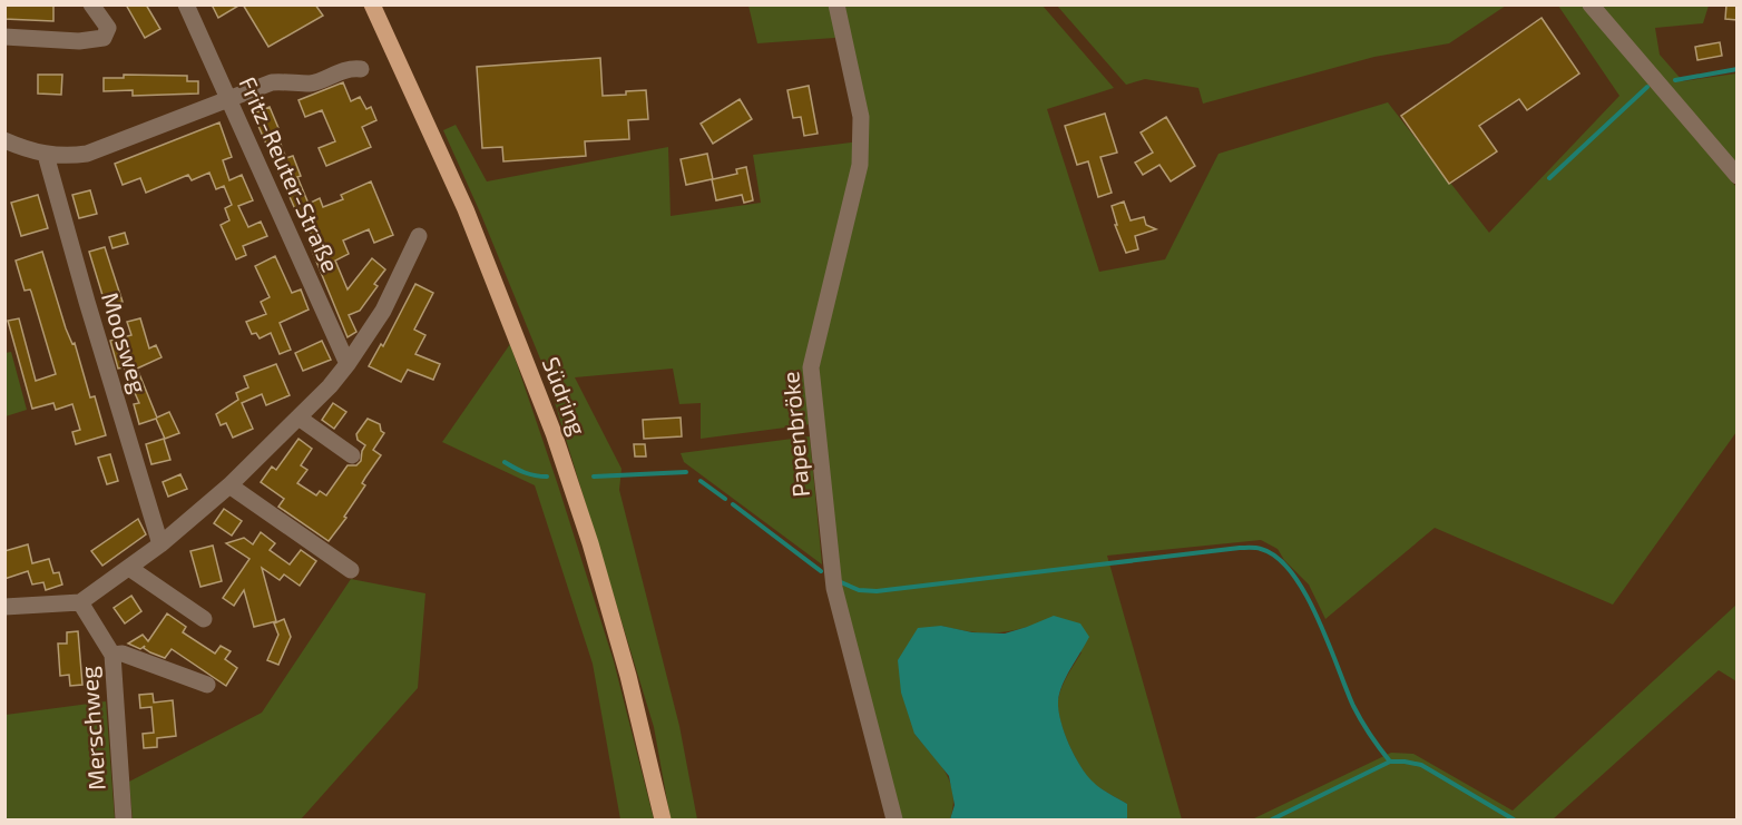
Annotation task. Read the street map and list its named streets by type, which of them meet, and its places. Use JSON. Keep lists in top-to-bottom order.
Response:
{
  "streets": {
    "main road": ["Südring"],
    "street": [
      "Fritz-Reuter-Straße",
      "Moosweg",
      "Papenbröke",
      "Merschweg"
    ]
  }
}
